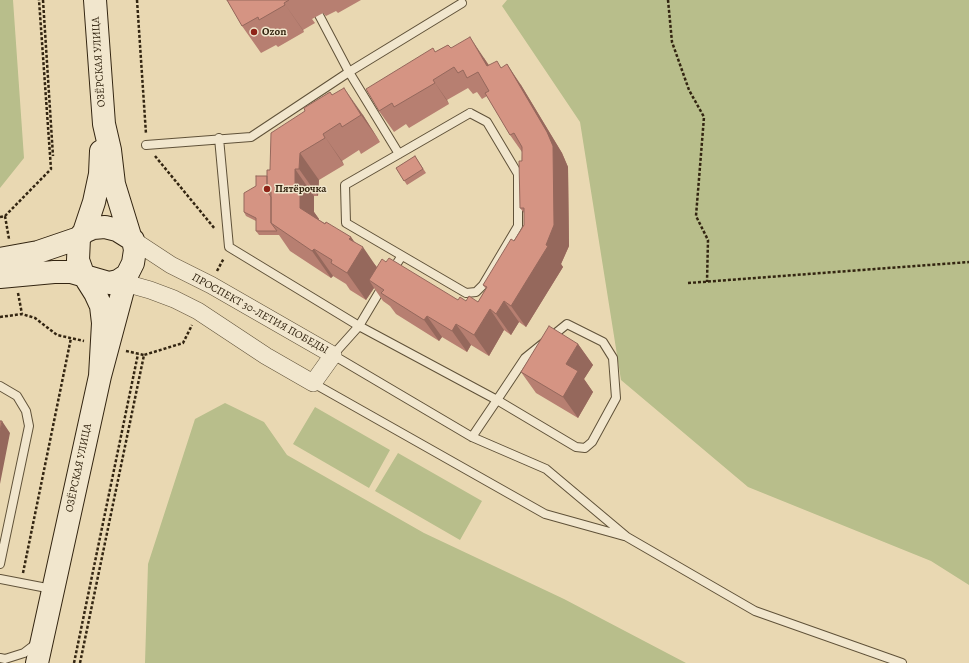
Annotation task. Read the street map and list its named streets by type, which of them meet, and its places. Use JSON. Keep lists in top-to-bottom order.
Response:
{
  "streets": {
    "main road": ["ОЗЁРСКАЯ УЛИЦА"],
    "street": ["ПРОСПЕКТ 30-ЛЕТИЯ ПОБЕДЫ"]
  },
  "crossings": [
    ["ОЗЁРСКАЯ УЛИЦА", "ПРОСПЕКТ 30-ЛЕТИЯ ПОБЕДЫ"]
  ],
  "places": ["Ozon", "Пятёрочка"]
}
